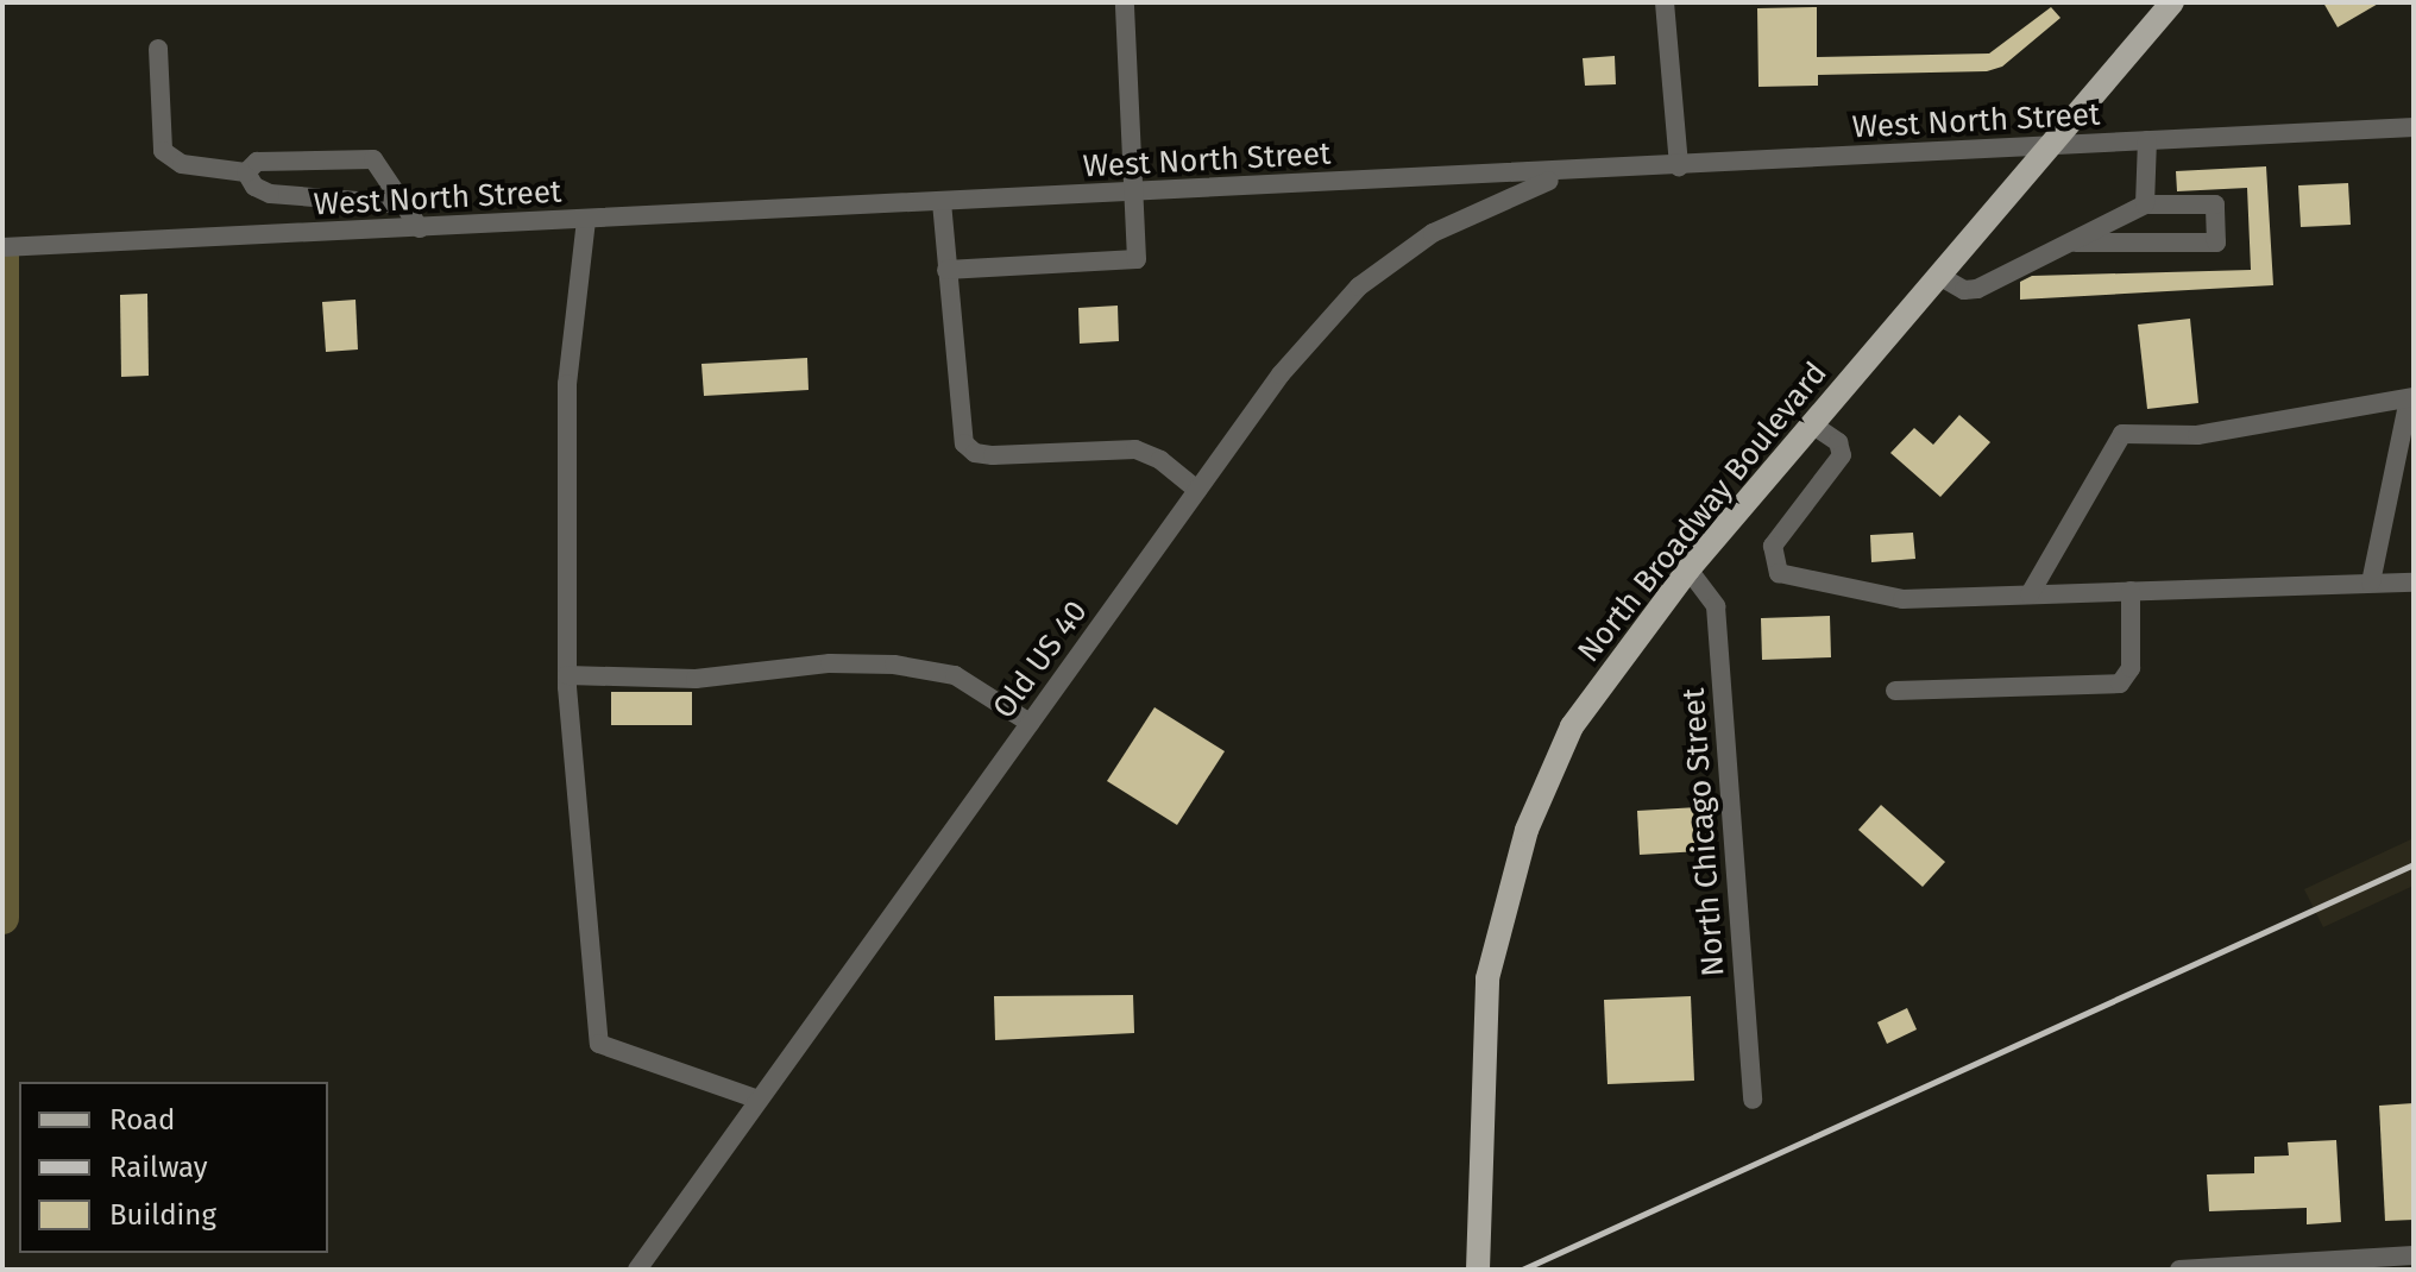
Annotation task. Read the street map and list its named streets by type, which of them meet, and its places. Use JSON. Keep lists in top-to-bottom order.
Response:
{
  "streets": {
    "main road": ["North Broadway Boulevard"],
    "street": ["West North Street", "Old US 40", "North Chicago Street"]
  },
  "crossings": [
    ["West North Street", "North Broadway Boulevard"],
    ["West North Street", "Old US 40"],
    ["North Broadway Boulevard", "North Chicago Street"]
  ],
  "legend": ["Road", "Railway", "Building"]
}
